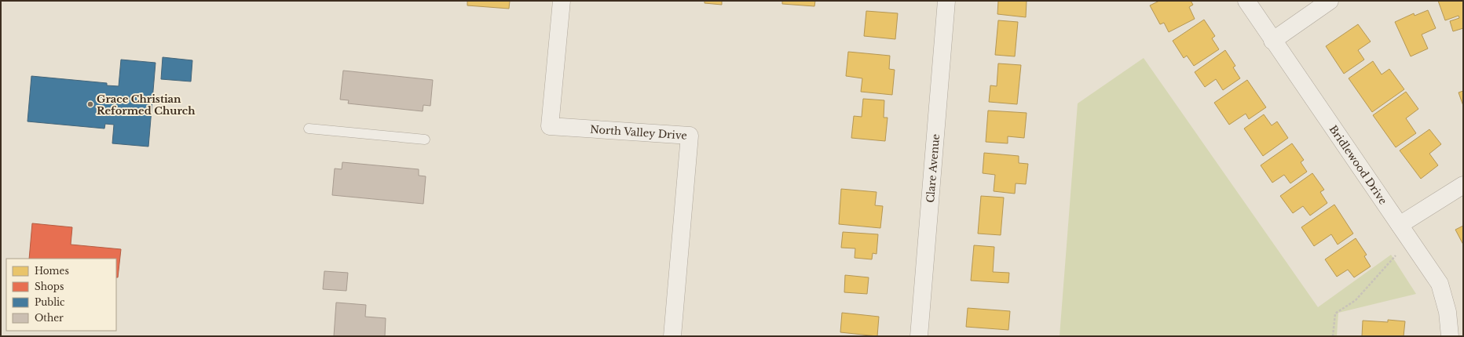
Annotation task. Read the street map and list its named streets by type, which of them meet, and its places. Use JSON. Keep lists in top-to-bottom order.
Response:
{
  "streets": {
    "street": ["North Valley Drive", "Bridlewood Drive", "Clare Avenue"]
  },
  "places": ["Grace Christian Reformed Church"],
  "legend": [
    "Homes",
    "Shops",
    "Public",
    "Other"
  ]
}
